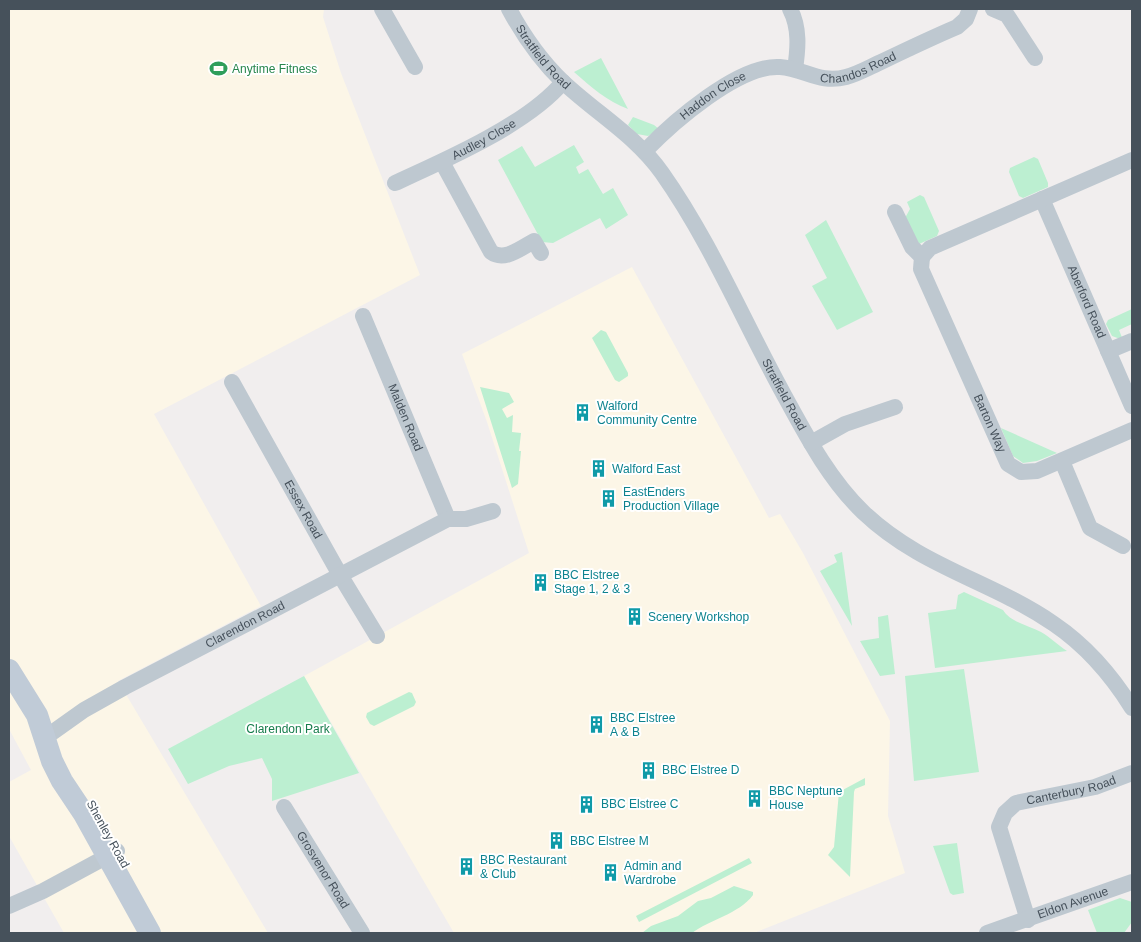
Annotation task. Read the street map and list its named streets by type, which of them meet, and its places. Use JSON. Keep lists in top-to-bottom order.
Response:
{
  "streets": {
    "main road": ["Shenley Road"],
    "street": [
      "Stratfield Road",
      "Chandos Road",
      "Haddon Close",
      "Audley Close",
      "Aberford Road",
      "Malden Road",
      "Barton Way",
      "Essex Road",
      "Clarendon Road",
      "Canterbury Road",
      "Grosvenor Road",
      "Eldon Avenue"
    ]
  },
  "crossings": [
    ["Stratfield Road", "Haddon Close"],
    ["Stratfield Road", "Audley Close"],
    ["Chandos Road", "Haddon Close"],
    ["Malden Road", "Clarendon Road"],
    ["Essex Road", "Clarendon Road"],
    ["Clarendon Road", "Shenley Road"],
    ["Canterbury Road", "Eldon Avenue"]
  ],
  "parks": ["Clarendon Park"],
  "places": {
    "sports": ["Anytime Fitness"],
    "building": [
      "Walford Community Centre",
      "Walford East",
      "EastEnders Production Village",
      "BBC Elstree Stage 1, 2 & 3",
      "Scenery Workshop",
      "BBC Elstree A & B",
      "BBC Elstree D",
      "BBC Neptune House",
      "BBC Elstree C",
      "BBC Elstree M",
      "BBC Restaurant & Club",
      "Admin and Wardrobe"
    ]
  }
}
